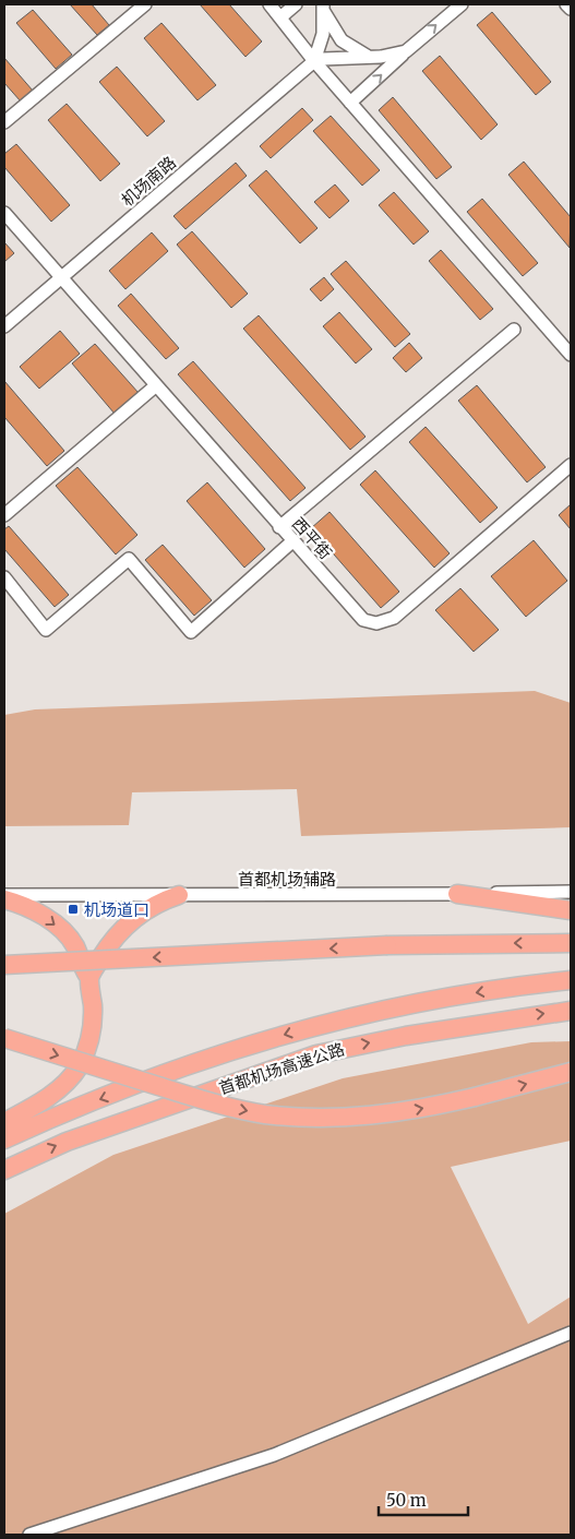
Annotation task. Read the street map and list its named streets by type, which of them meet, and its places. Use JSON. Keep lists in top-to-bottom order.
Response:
{
  "streets": {
    "highway": ["首都机场高速公路"],
    "street": ["机场南路", "西平街", "首都机场辅路"]
  },
  "crossings": [
    ["机场南路", "西平街"]
  ],
  "places": {
    "transit": ["机场道口"]
  },
  "scale_bar": "50 m"
}
